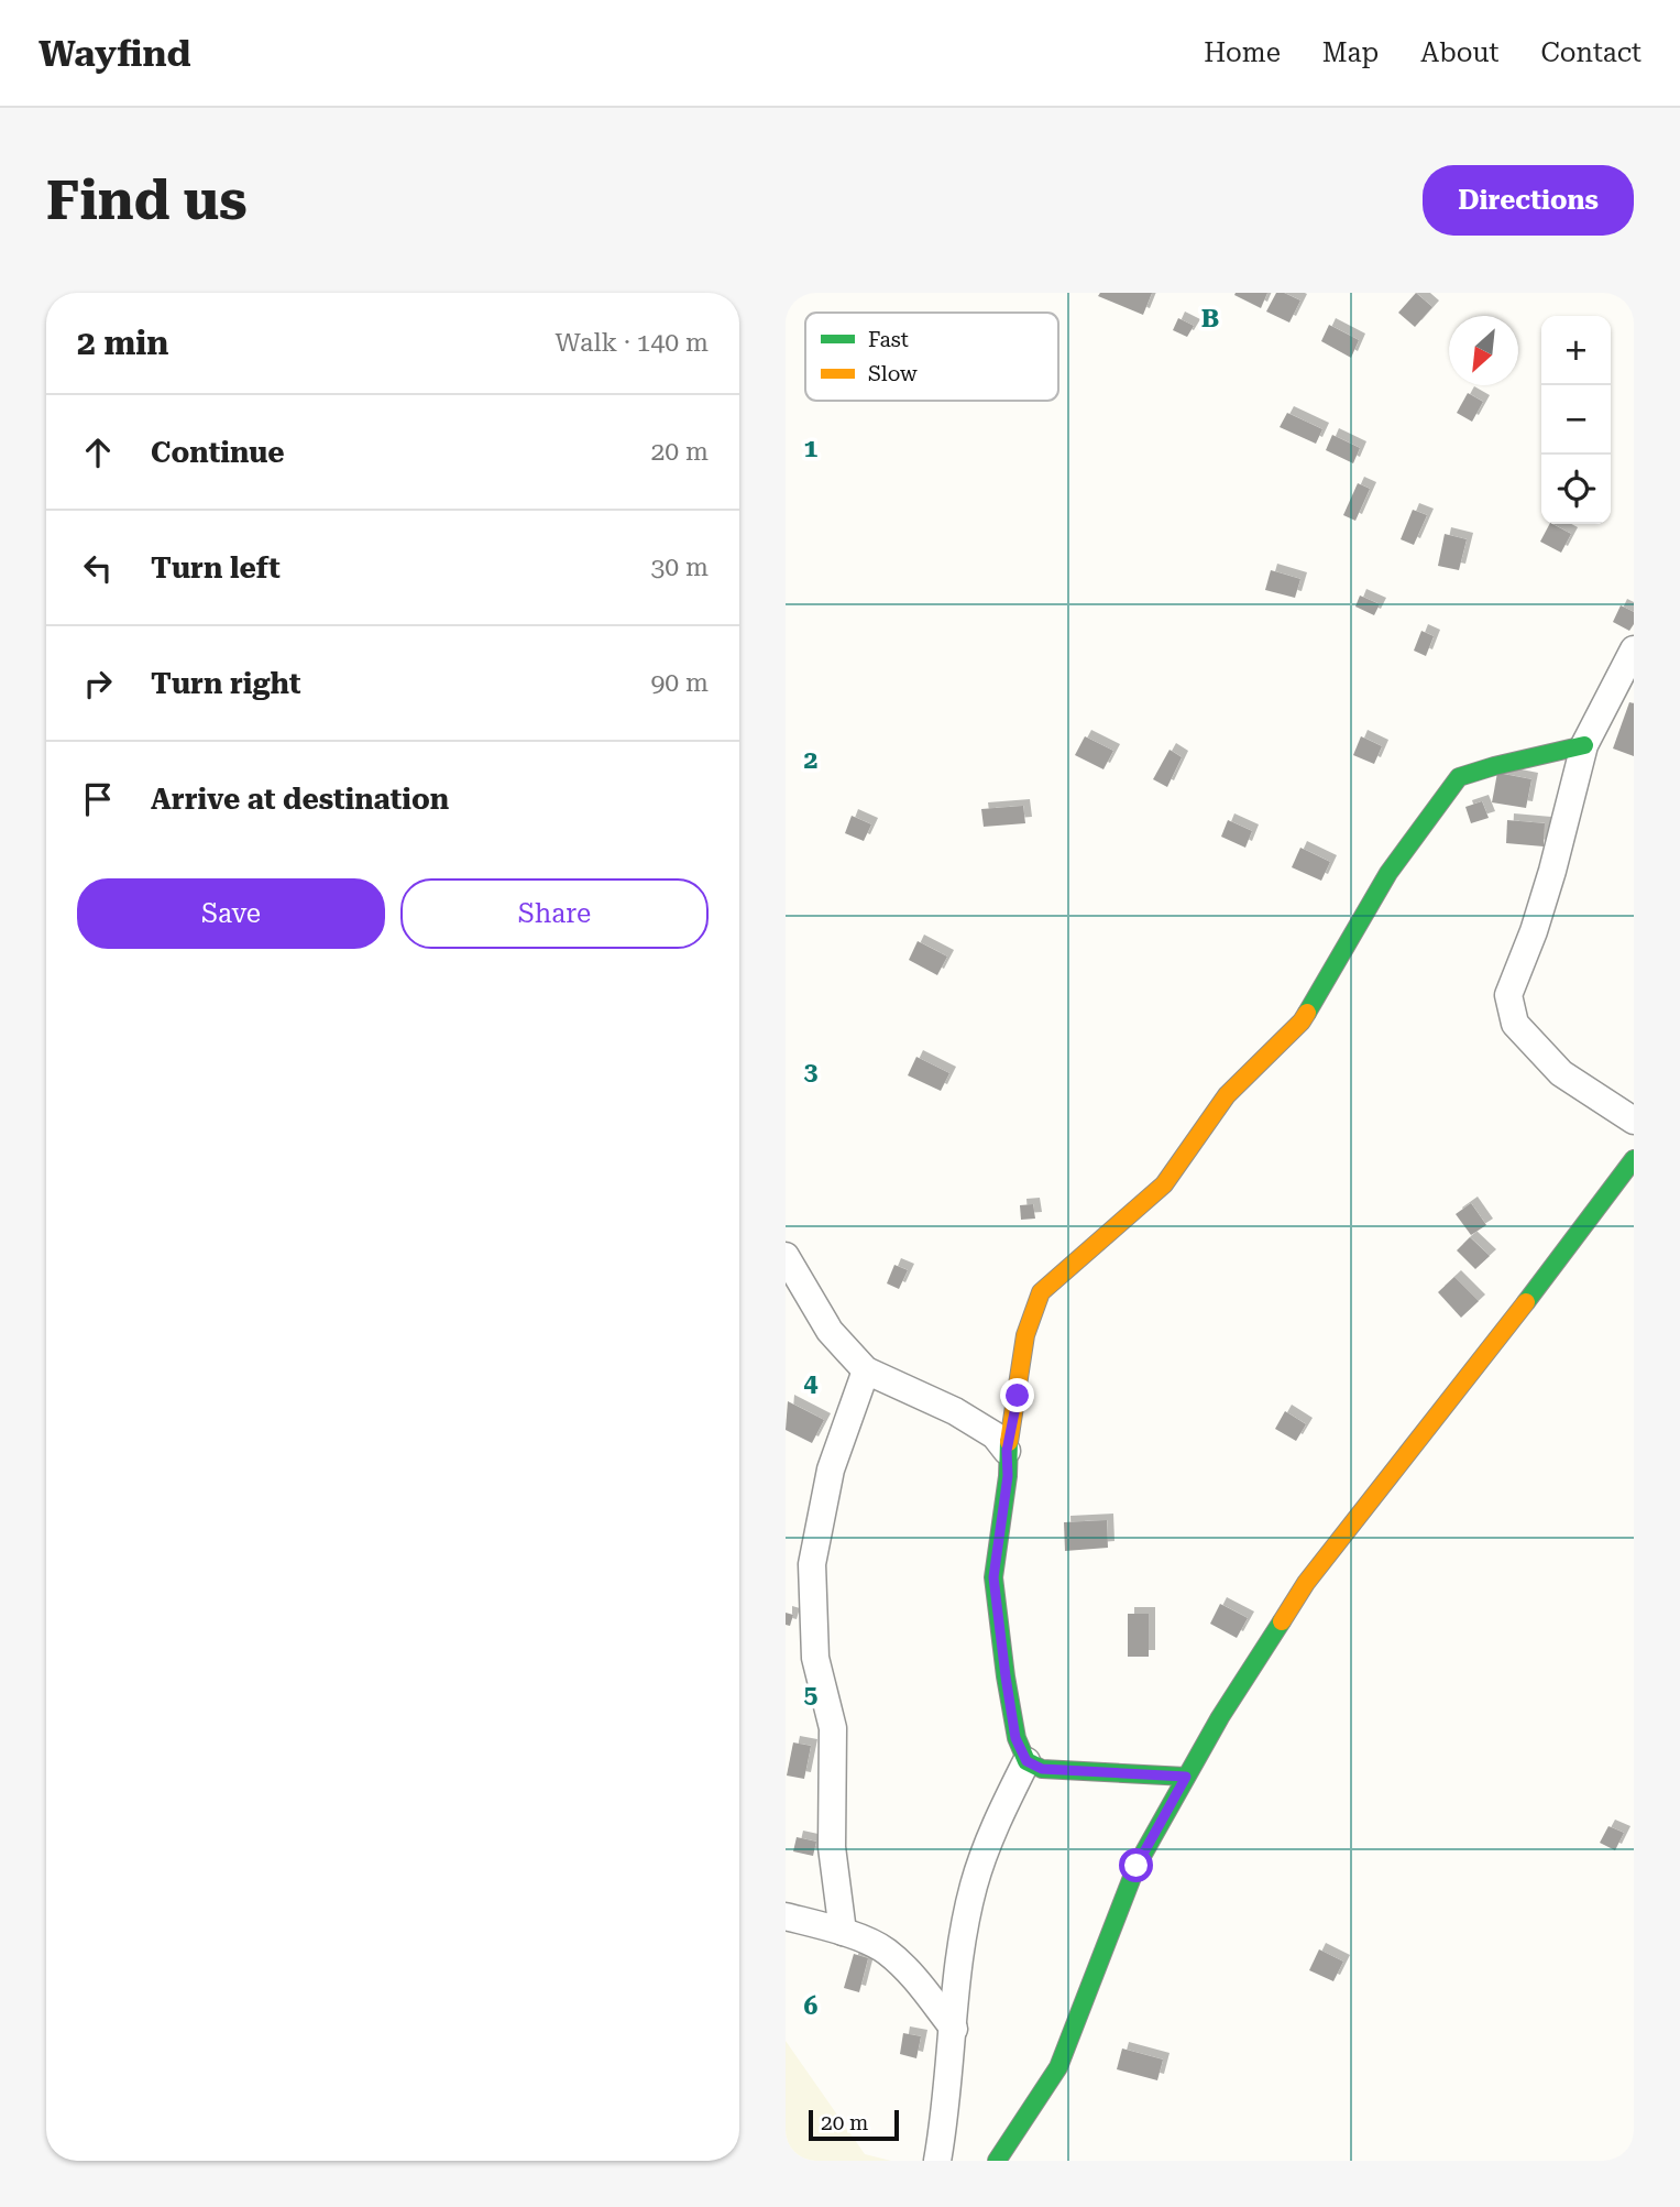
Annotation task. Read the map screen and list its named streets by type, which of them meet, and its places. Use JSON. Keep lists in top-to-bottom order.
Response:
{
  "legend": ["Fast", "Slow"],
  "scale_bar": "20 m",
  "north": "bottom left",
  "page": {
    "header": "Wayfind",
    "nav": [
      "Home",
      "Map",
      "About",
      "Contact"
    ],
    "buttons": [
      "Directions",
      ["Save", "Share"]
    ],
    "title": "Find us",
    "heading": ["2 min", "Walk · 140 m"],
    "map_buttons": ["+", "−"],
    "list": [
      ["Continue", "20 m"],
      ["Turn left", "30 m"],
      ["Turn right", "90 m"],
      "Arrive at destination"
    ],
    "scale": "20 m"
  },
  "grid": {
    "columns": ["B"],
    "rows": [
      "1",
      "2",
      "3",
      "4",
      "5",
      "6"
    ]
  }
}
